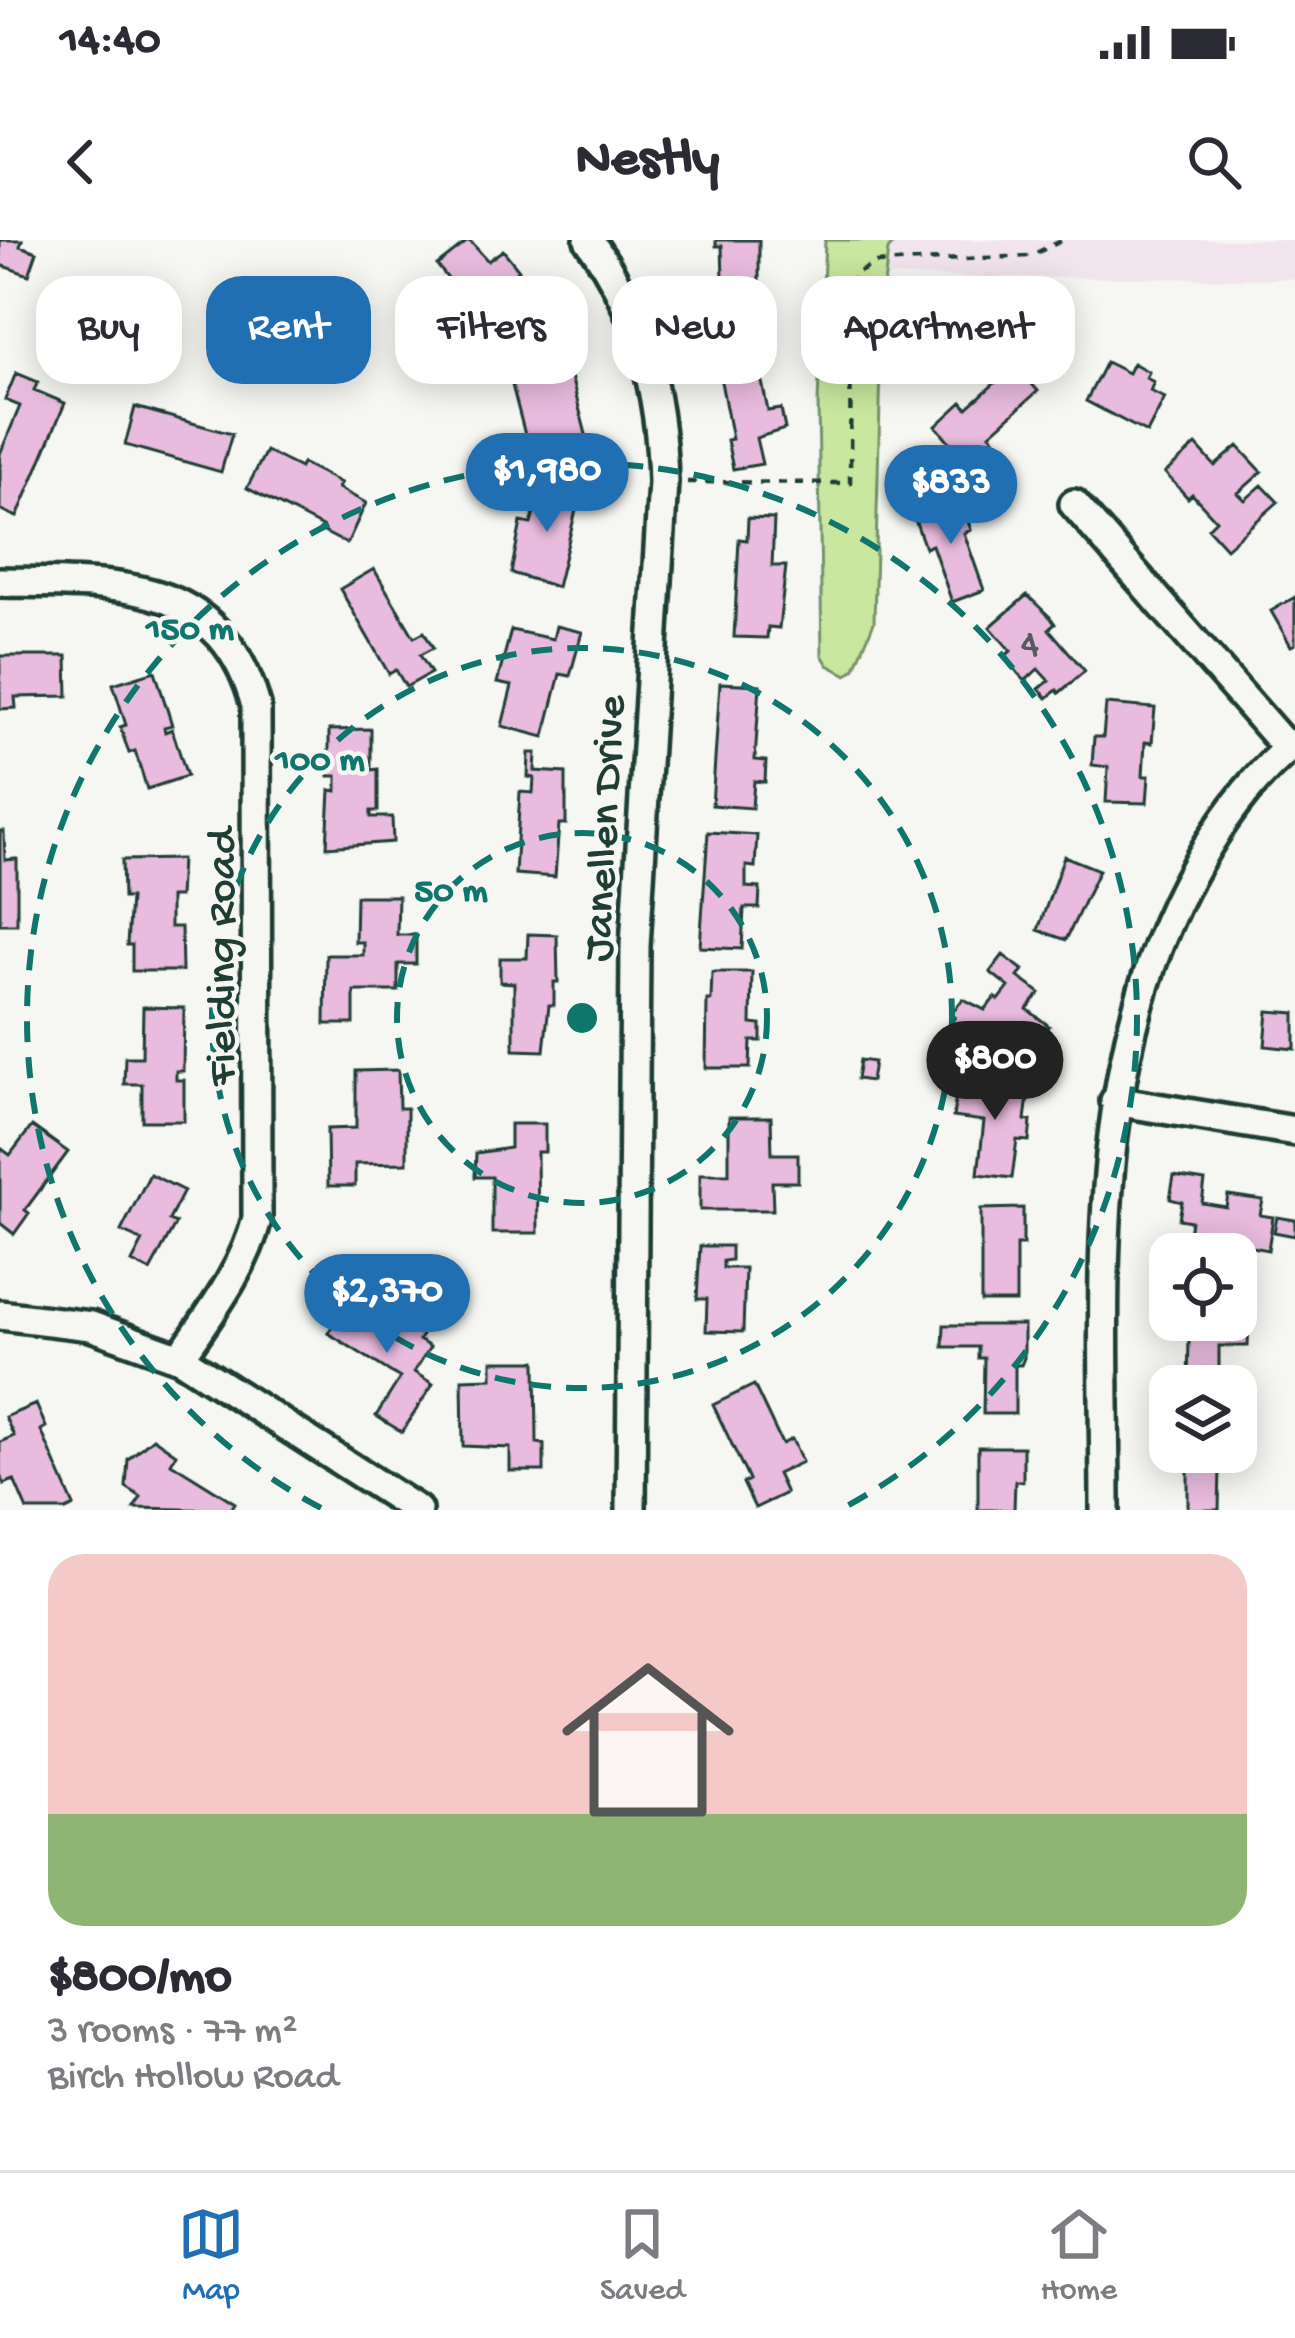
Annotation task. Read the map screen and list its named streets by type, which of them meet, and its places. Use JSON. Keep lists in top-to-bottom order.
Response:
{
  "streets": {
    "street": ["Janellen Drive", "Fielding Road"]
  },
  "house_numbers": ["4"],
  "page": {
    "status": "14:40",
    "header": "Nestly",
    "chip": [
      "Buy",
      "Rent",
      "Filters",
      "New",
      "Apartment"
    ],
    "price": [
      "$1,980",
      "$833",
      "$800",
      "$2,370"
    ],
    "list": [
      {
        "name": "$800/mo",
        "note": "3 rooms · 77 m² · Birch Hollow Road"
      }
    ],
    "tabs": ["Map", "Saved", "Home"]
  },
  "rings": ["150 m", "100 m", "50 m"]
}
